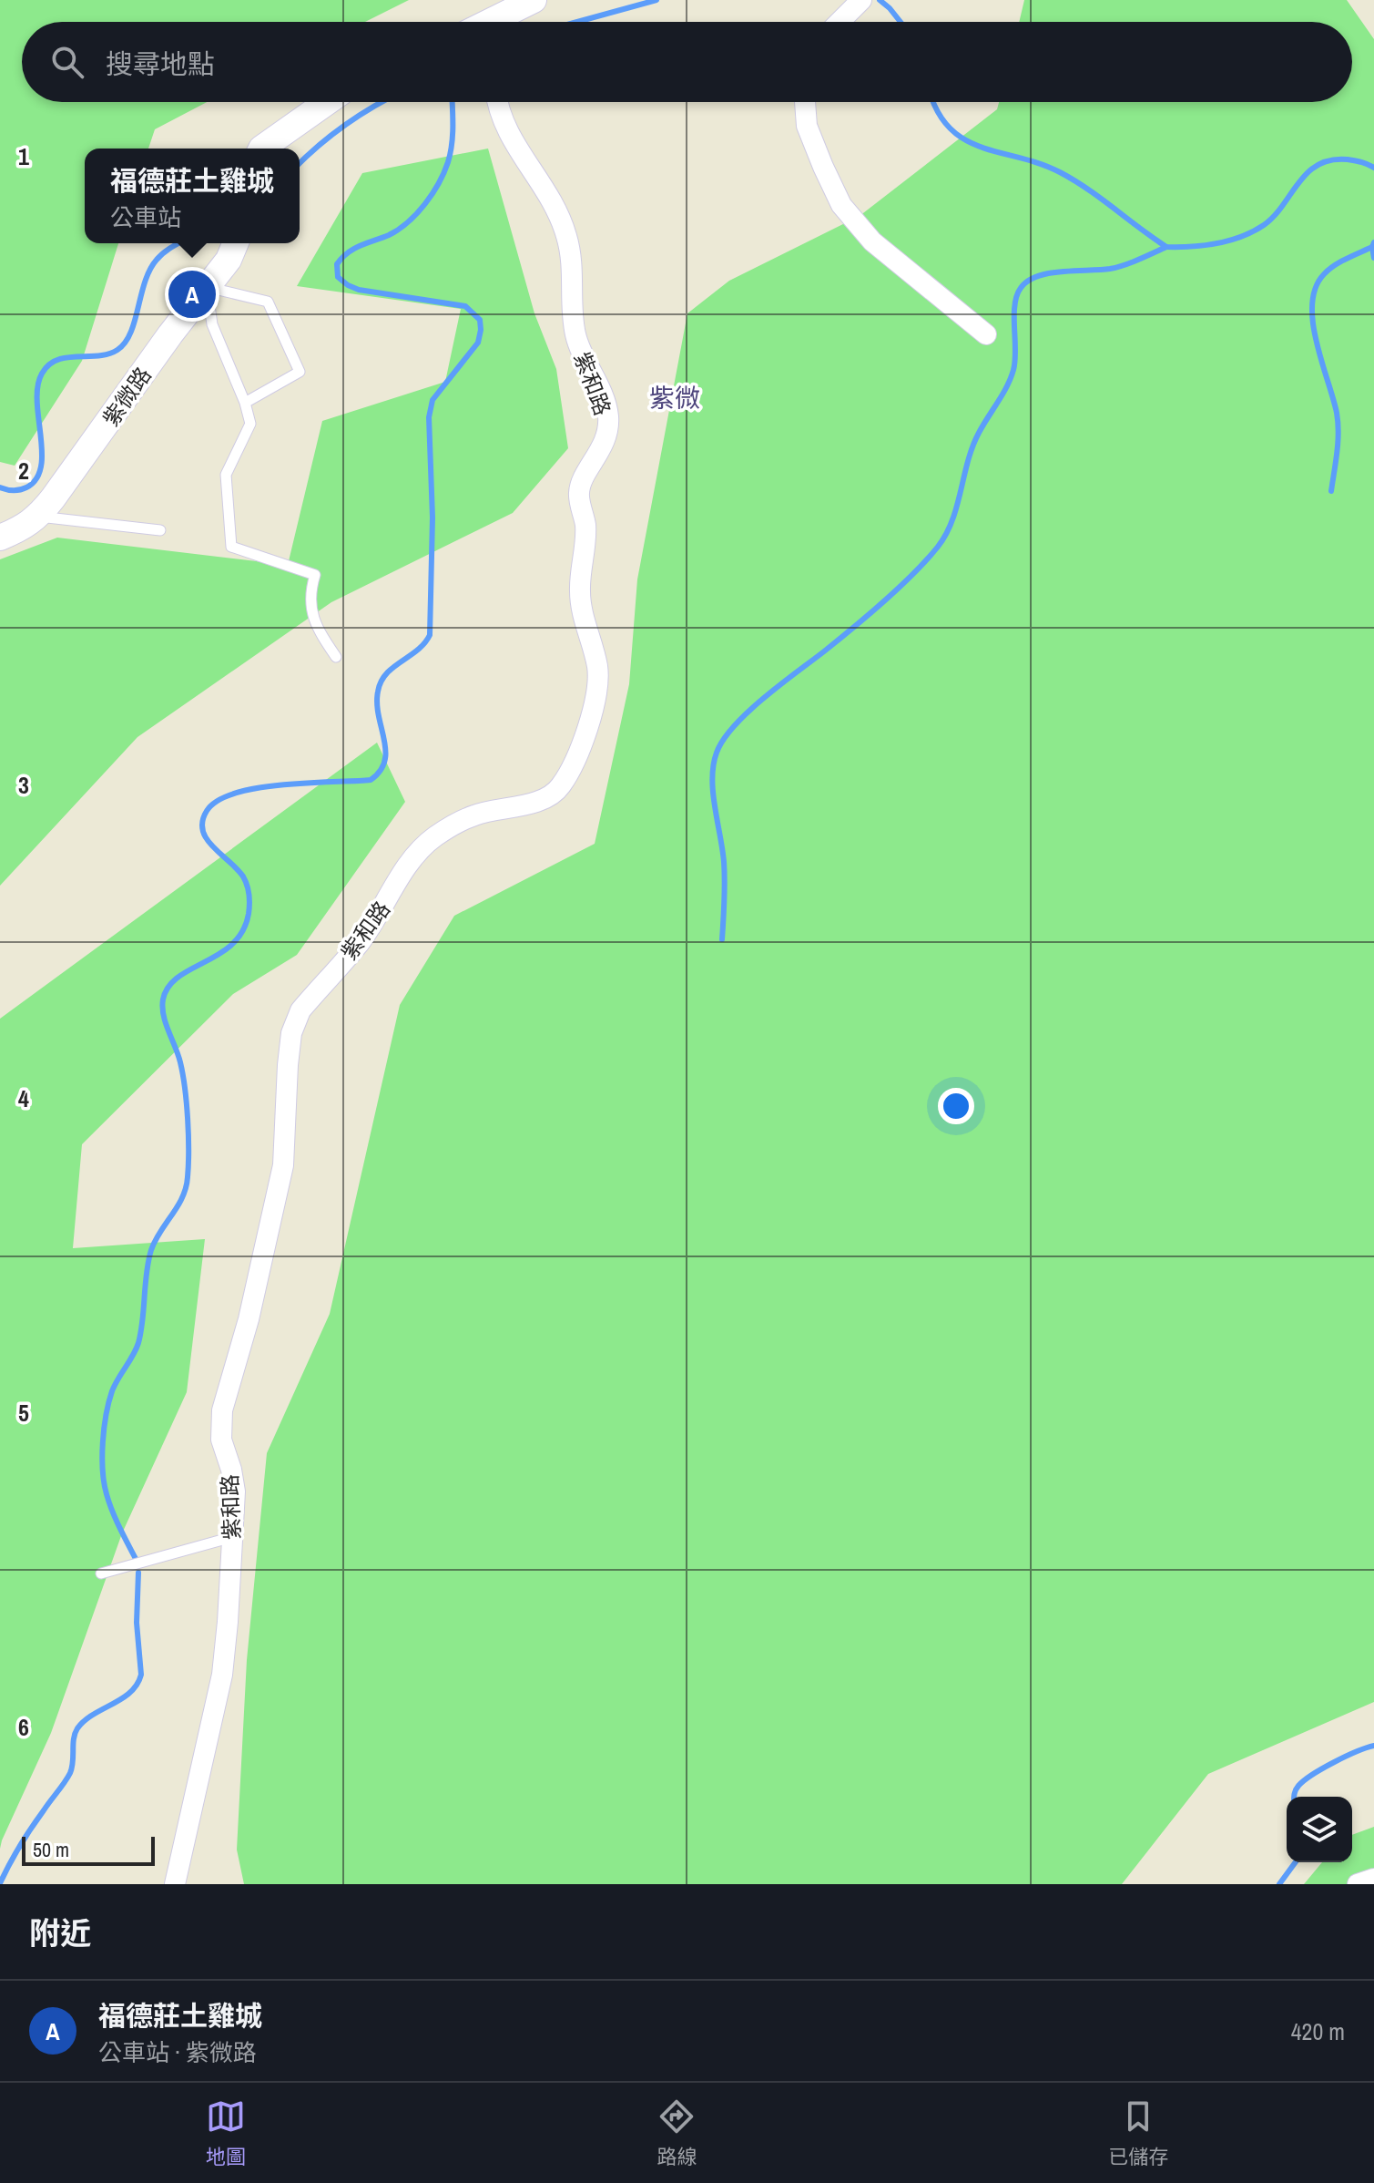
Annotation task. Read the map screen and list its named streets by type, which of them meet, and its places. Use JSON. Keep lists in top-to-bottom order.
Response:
{
  "streets": {
    "street": ["紫和路", "紫微路"]
  },
  "districts": ["紫微"],
  "scale_bar": "50 m",
  "page": {
    "search": "搜尋地點",
    "popup": ["福德莊土雞城", "公車站"],
    "pins": "A",
    "scale": "50 m",
    "heading": "附近",
    "list": [
      {
        "mark": "A",
        "name": "福德莊土雞城",
        "note": "公車站 · 紫微路",
        "value": "420 m"
      }
    ],
    "nav": ["地圖", "路線", "已儲存"]
  },
  "grid": {
    "rows": [
      "1",
      "2",
      "3",
      "4",
      "5",
      "6"
    ]
  }
}
